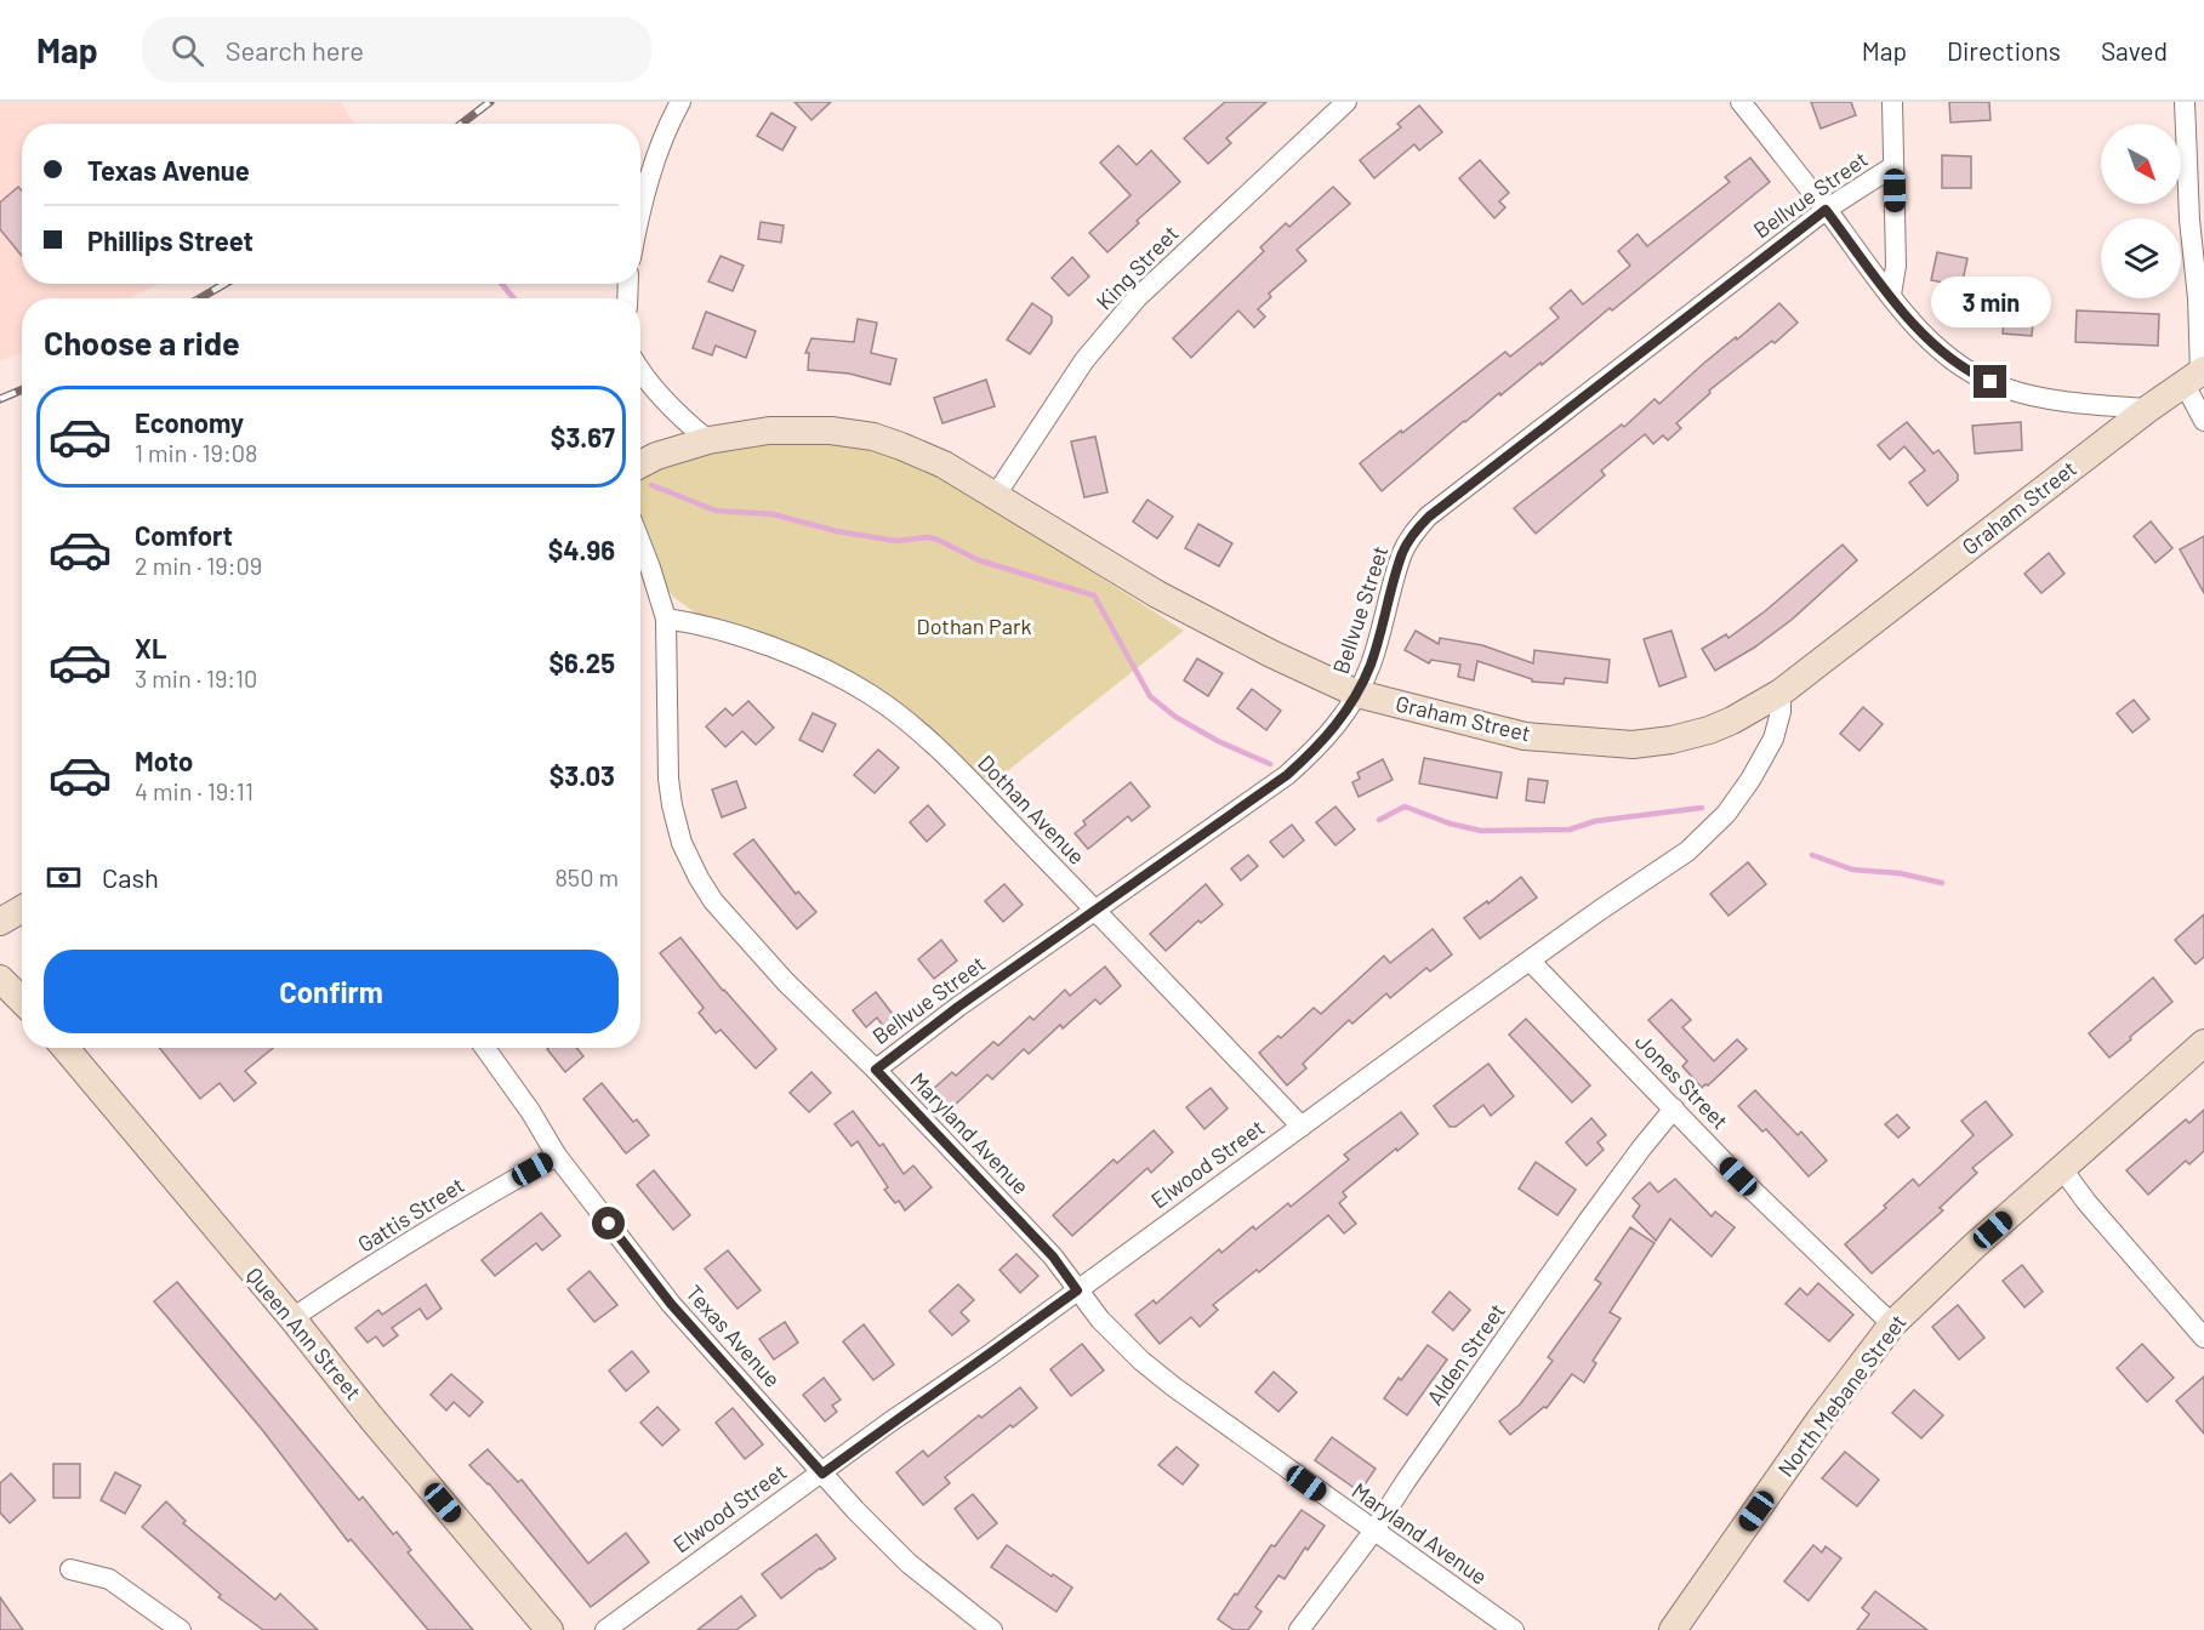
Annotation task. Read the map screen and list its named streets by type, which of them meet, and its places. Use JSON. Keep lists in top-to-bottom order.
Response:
{
  "streets": {
    "street": [
      "Bellvue Street",
      "King Street",
      "Graham Street",
      "Dothan Avenue",
      "Jones Street",
      "Maryland Avenue",
      "Elwood Street",
      "Gattis Street",
      "Queen Ann Street",
      "Texas Avenue",
      "Alden Street",
      "North Mebane Street"
    ]
  },
  "crossings": [
    ["Bellvue Street", "Graham Street"],
    ["Bellvue Street", "Dothan Avenue"],
    ["Bellvue Street", "Maryland Avenue"],
    ["King Street", "Graham Street"],
    ["Graham Street", "Elwood Street"],
    ["Dothan Avenue", "Maryland Avenue"],
    ["Dothan Avenue", "Elwood Street"],
    ["Jones Street", "Elwood Street"],
    ["Jones Street", "Alden Street"],
    ["Jones Street", "North Mebane Street"],
    ["Maryland Avenue", "Elwood Street"],
    ["Maryland Avenue", "Alden Street"],
    ["Elwood Street", "Texas Avenue"],
    ["Gattis Street", "Queen Ann Street"],
    ["Gattis Street", "Texas Avenue"]
  ],
  "parks": ["Dothan Park"],
  "north": "bottom right",
  "page": {
    "header": "Map",
    "search": "Search here",
    "nav": ["Map", "Directions", "Saved"],
    "banner": ["Texas Avenue", "Phillips Street"],
    "bubble": "3 min",
    "heading": "Choose a ride",
    "list": [
      {
        "name": "Economy",
        "note": "1 min · 19:08",
        "value": "$3.67"
      },
      {
        "name": "Comfort",
        "note": "2 min · 19:09",
        "value": "$4.96"
      },
      {
        "name": "XL",
        "note": "3 min · 19:10",
        "value": "$6.25"
      },
      {
        "name": "Moto",
        "note": "4 min · 19:11",
        "value": "$3.03"
      }
    ],
    "pay": ["Cash", "850 m"],
    "buttons": "Confirm"
  }
}
